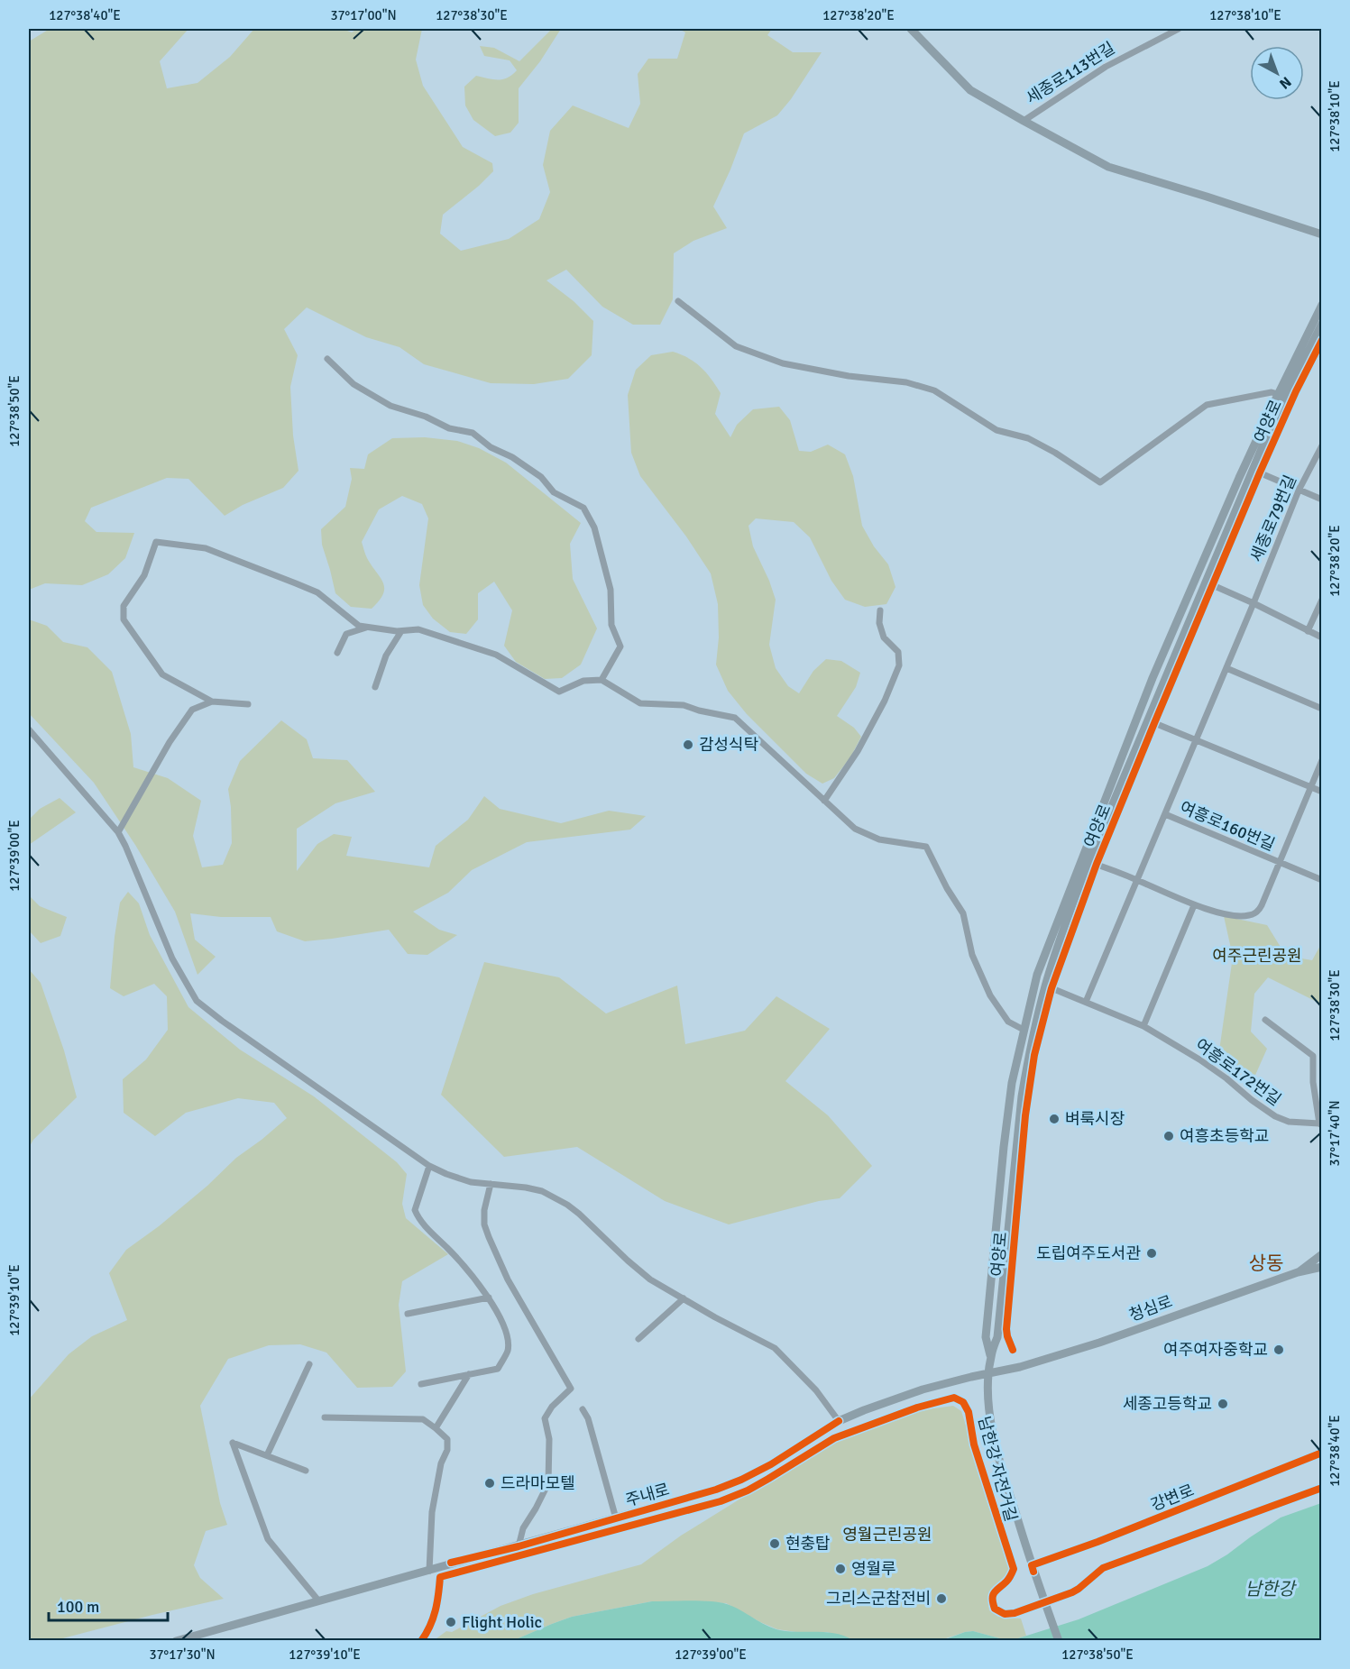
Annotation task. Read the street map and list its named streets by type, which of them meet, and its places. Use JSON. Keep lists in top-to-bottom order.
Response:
{
  "streets": {
    "street": [
      "세종로113번길",
      "여양로",
      "세종로79번길",
      "여흥로160번길",
      "여흥로172번길",
      "청심로",
      "주내로",
      "강변로"
    ],
    "cycle path": ["남한강 자전거길"]
  },
  "crossings": [
    ["여양로", "여흥로160번길"],
    ["여양로", "여흥로172번길"],
    ["여양로", "청심로"],
    ["여양로", "주내로"],
    ["여양로", "강변로"],
    ["세종로79번길", "여흥로160번길"],
    ["청심로", "주내로"]
  ],
  "districts": ["상동"],
  "water": ["남한강"],
  "parks": ["여주근린공원", "영월근린공원"],
  "places": [
    "감성식탁",
    "벼룩시장",
    "여흥초등학교",
    "도립여주도서관",
    "여주여자중학교",
    "세종고등학교",
    "드라마모텔",
    "현충탑",
    "영월루",
    "그리스군참전비",
    "Flight Holic"
  ],
  "scale_bar": "100 m",
  "north": "bottom right",
  "coordinates": [
    "127°38'40\"E",
    "37°17'00\"N",
    "127°38'30\"E",
    "127°38'20\"E",
    "127°38'10\"E",
    "127°38'50\"E",
    "127°39'00\"E",
    "37°17'40\"N",
    "127°39'10\"E",
    "37°17'30\"N"
  ]
}
